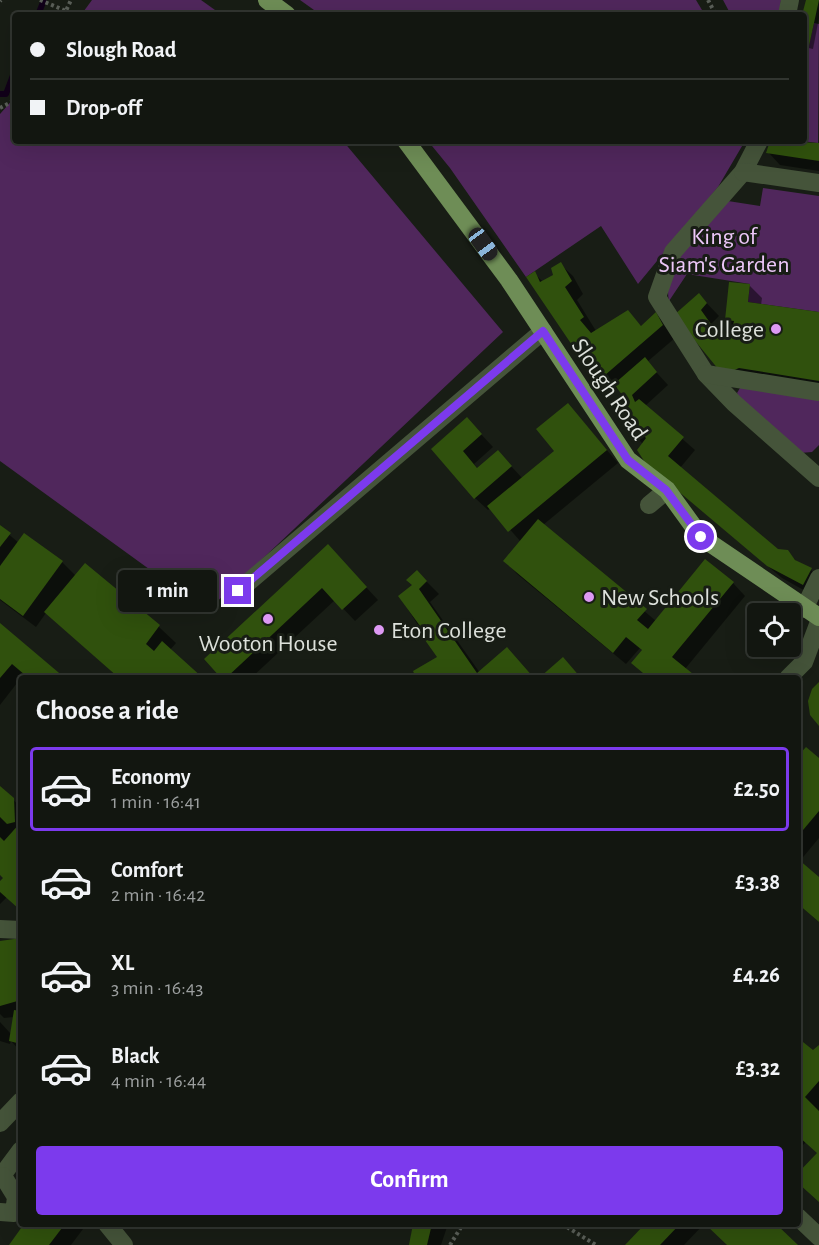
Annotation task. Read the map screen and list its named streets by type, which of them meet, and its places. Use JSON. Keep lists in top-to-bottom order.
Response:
{
  "streets": {
    "main road": ["Slough Road"]
  },
  "parks": ["King of Siam's Garden"],
  "places": [
    "College",
    "New Schools",
    "Wooton House",
    "Eton College"
  ],
  "page": {
    "banner": ["Slough Road", "Drop-off"],
    "bubble": "1 min",
    "heading": "Choose a ride",
    "list": [
      {
        "name": "Economy",
        "note": "1 min · 16:41",
        "value": "£2.50"
      },
      {
        "name": "Comfort",
        "note": "2 min · 16:42",
        "value": "£3.38"
      },
      {
        "name": "XL",
        "note": "3 min · 16:43",
        "value": "£4.26"
      },
      {
        "name": "Black",
        "note": "4 min · 16:44",
        "value": "£3.32"
      }
    ],
    "buttons": "Confirm"
  }
}
